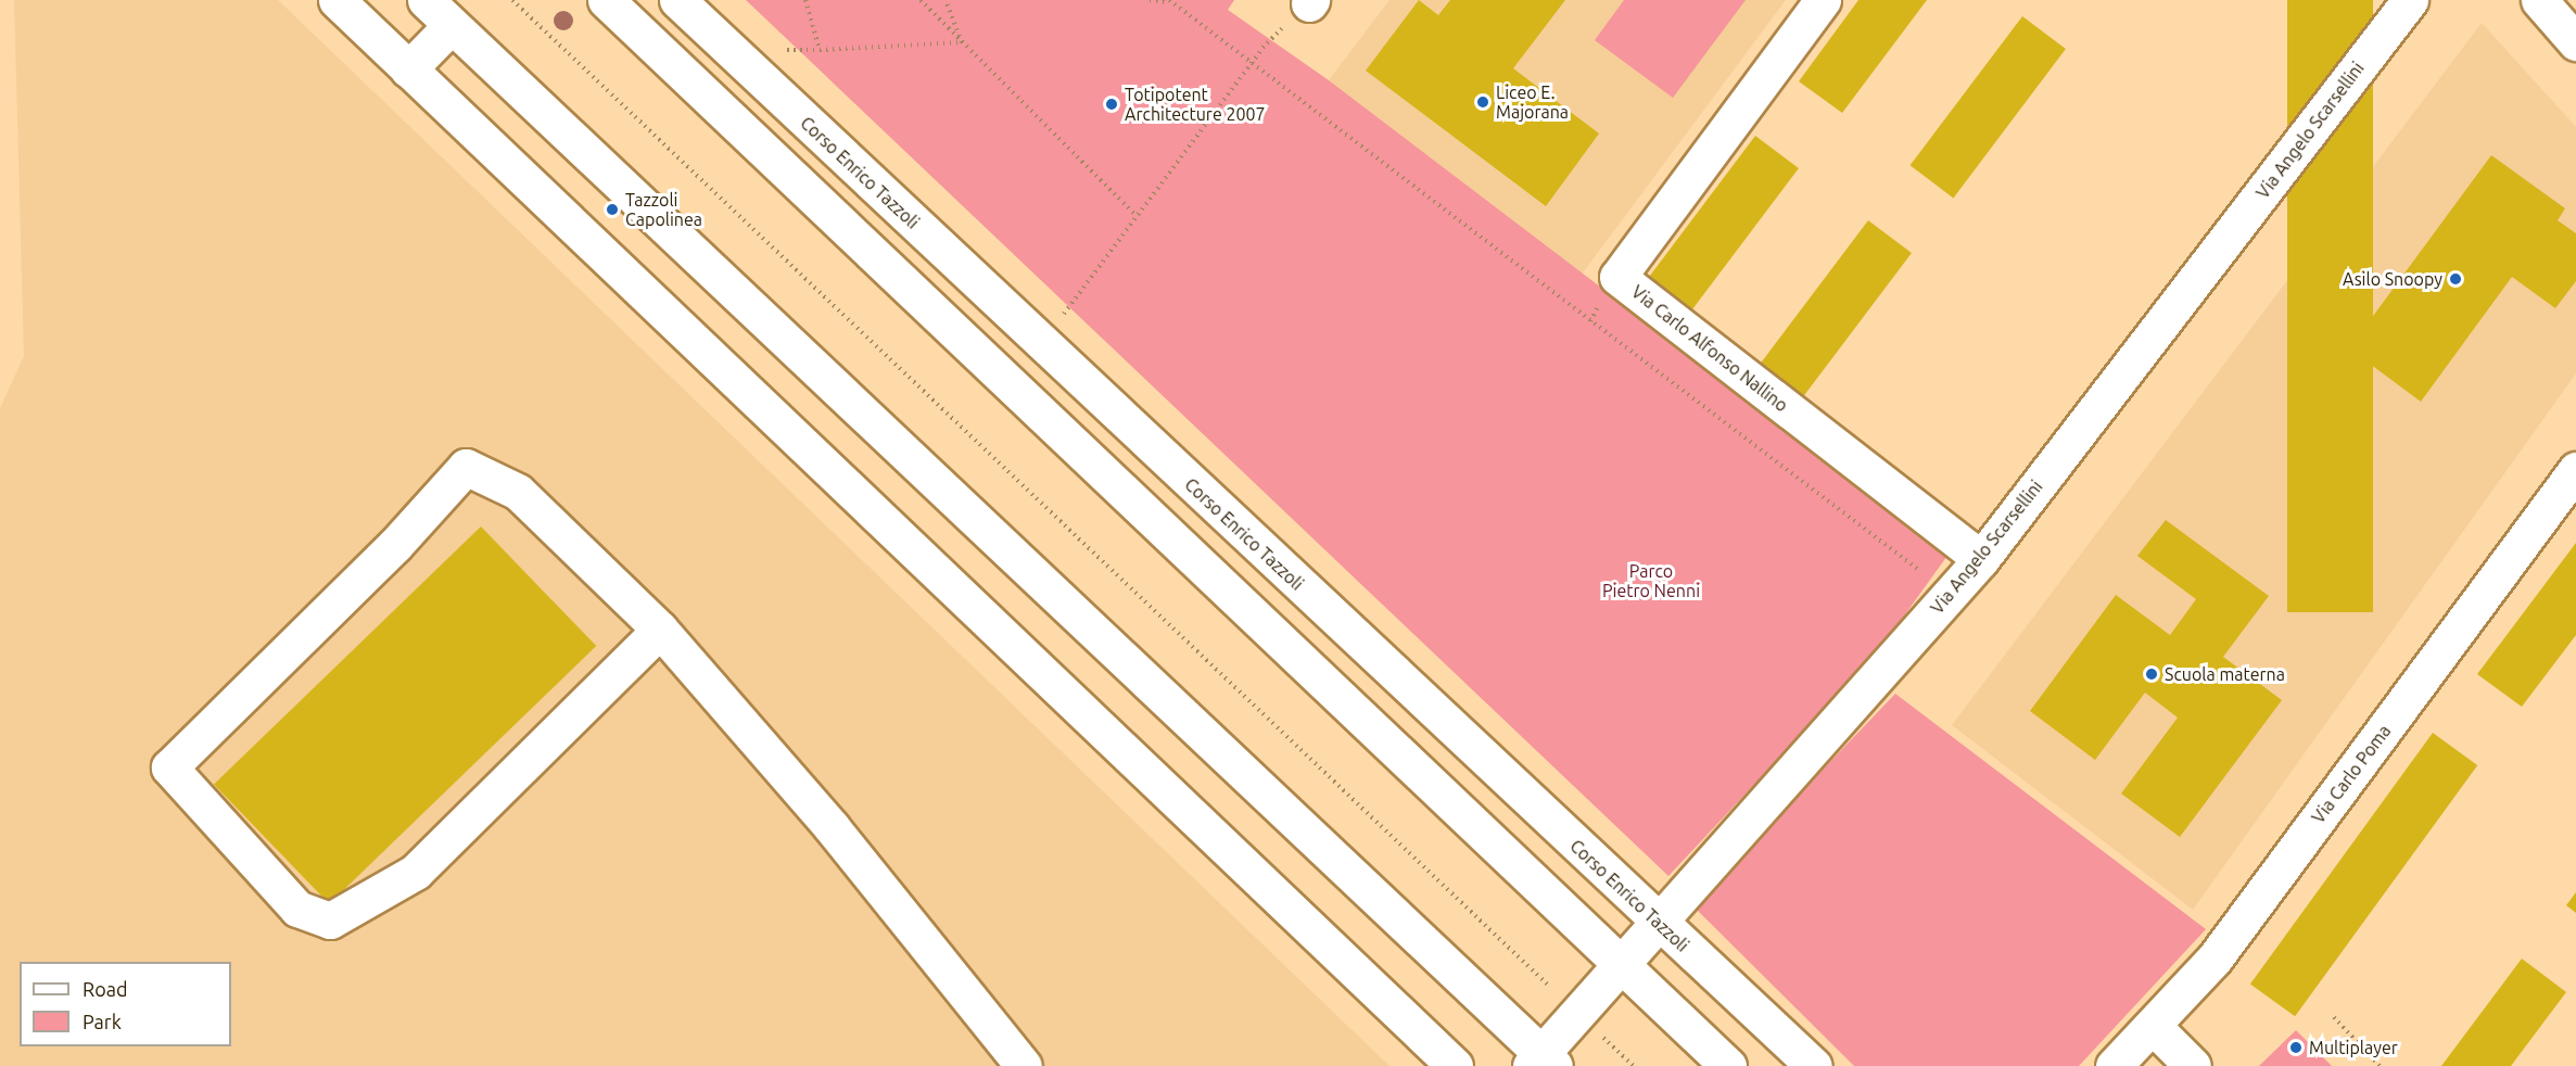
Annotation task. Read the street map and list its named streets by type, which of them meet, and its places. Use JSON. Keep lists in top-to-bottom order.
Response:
{
  "streets": {
    "street": [
      "Via Angelo Scarsellini",
      "Corso Enrico Tazzoli",
      "Via Carlo Alfonso Nallino",
      "Via Carlo Poma"
    ]
  },
  "crossings": [
    ["Via Angelo Scarsellini", "Corso Enrico Tazzoli"],
    ["Via Angelo Scarsellini", "Via Carlo Alfonso Nallino"]
  ],
  "parks": ["Parco Pietro Nenni"],
  "places": [
    "Liceo E. Majorana",
    "Totipotent Architecture 2007",
    "Tazzoli Capolinea",
    "Asilo Snoopy",
    "Scuola materna",
    "Multiplayer"
  ],
  "legend": ["Road", "Park"]
}
